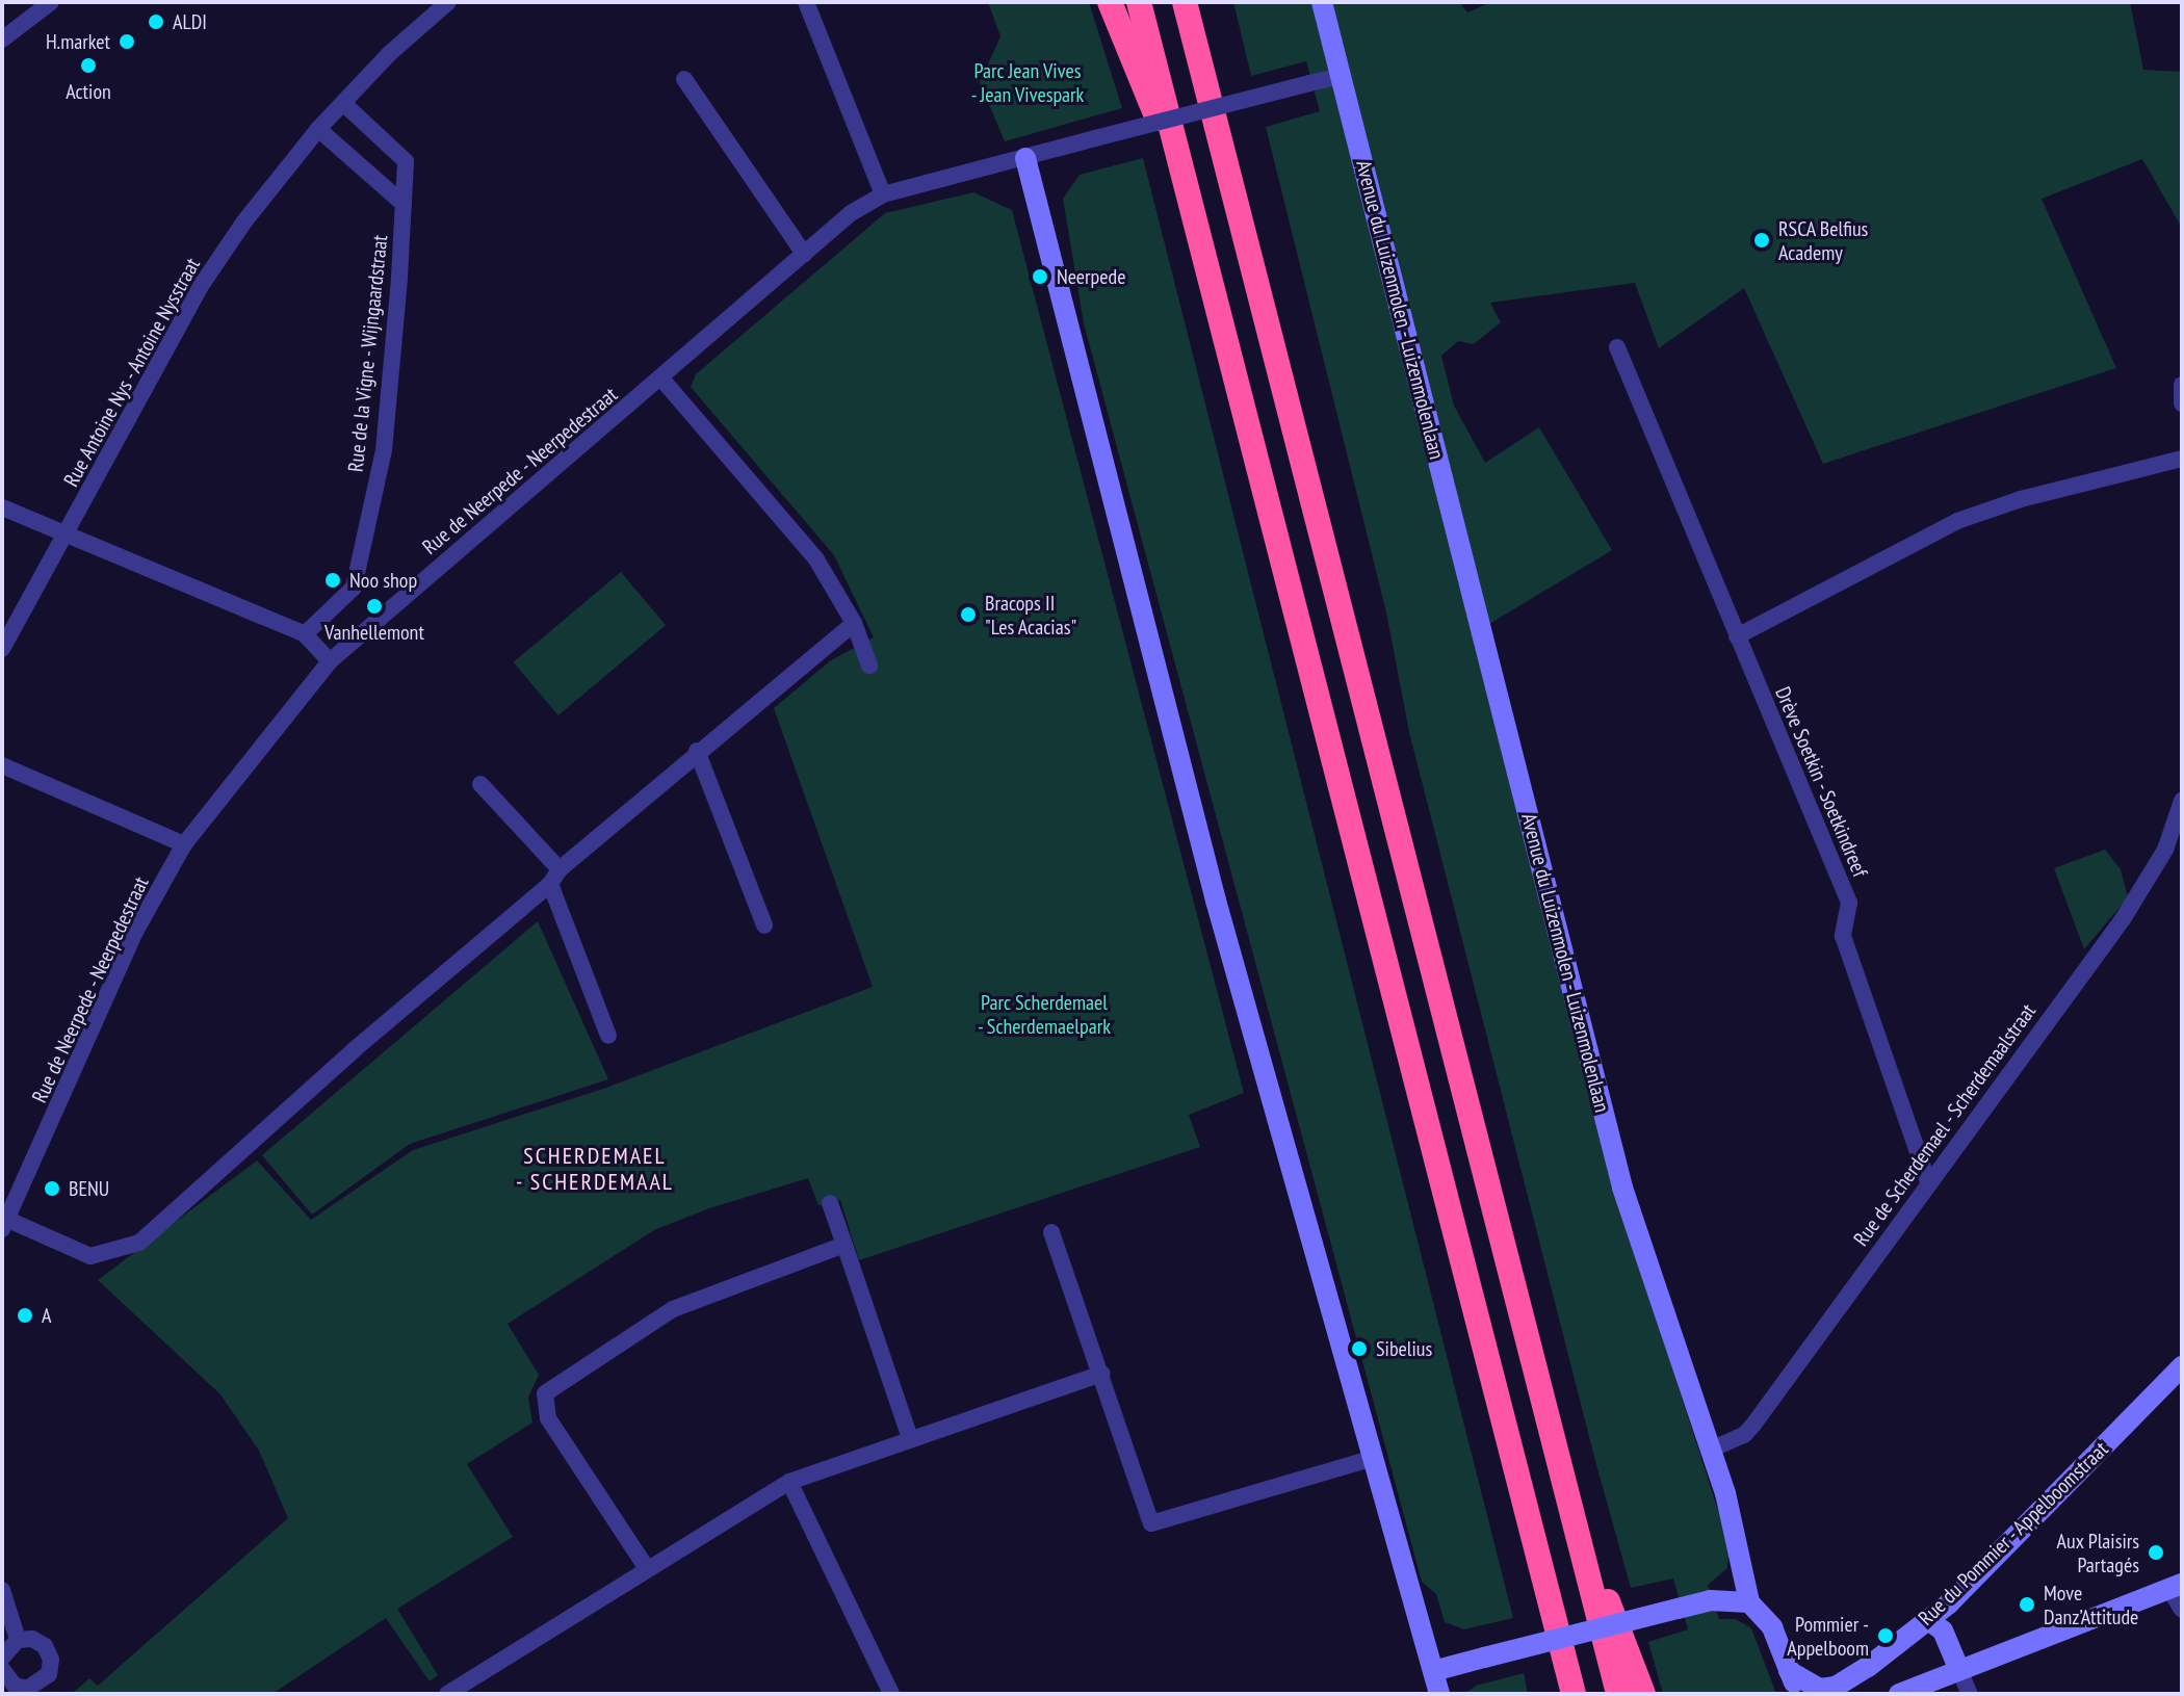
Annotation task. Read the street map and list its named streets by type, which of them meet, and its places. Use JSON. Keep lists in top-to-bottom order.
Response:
{
  "streets": {
    "street": [
      "Avenue du Luizenmolen - Luizenmolenlaan",
      "Rue de la Vigne - Wijngaardstraat",
      "Rue Antoine Nys - Antoine Nysstraat",
      "Rue de Neerpede - Neerpedestraat",
      "Drève Soetkin - Soetkindreef",
      "Rue de Scherdemael - Scherdemaalstraat",
      "Rue du Pommier - Appelboomstraat"
    ]
  },
  "crossings": [
    ["Avenue du Luizenmolen - Luizenmolenlaan", "Rue de Neerpede - Neerpedestraat"],
    ["Avenue du Luizenmolen - Luizenmolenlaan", "Rue de Scherdemael - Scherdemaalstraat"],
    ["Rue de la Vigne - Wijngaardstraat", "Rue Antoine Nys - Antoine Nysstraat"],
    ["Drève Soetkin - Soetkindreef", "Rue de Scherdemael - Scherdemaalstraat"]
  ],
  "districts": ["SCHERDEMAEL - SCHERDEMAAL"],
  "parks": ["Parc Jean Vives - Jean Vivespark", "Parc Scherdemael - Scherdemaelpark"],
  "places": [
    "ALDI",
    "H.market",
    "Action",
    "RSCA Belfius Academy",
    "Neerpede",
    "Noo shop",
    "Vanhellemont",
    "Bracops II \"Les Acacias\"",
    "BENU",
    "A",
    "Sibelius",
    "Aux Plaisirs Partagés",
    "Move Danz’Attitude",
    "Pommier - Appelboom"
  ]
}
